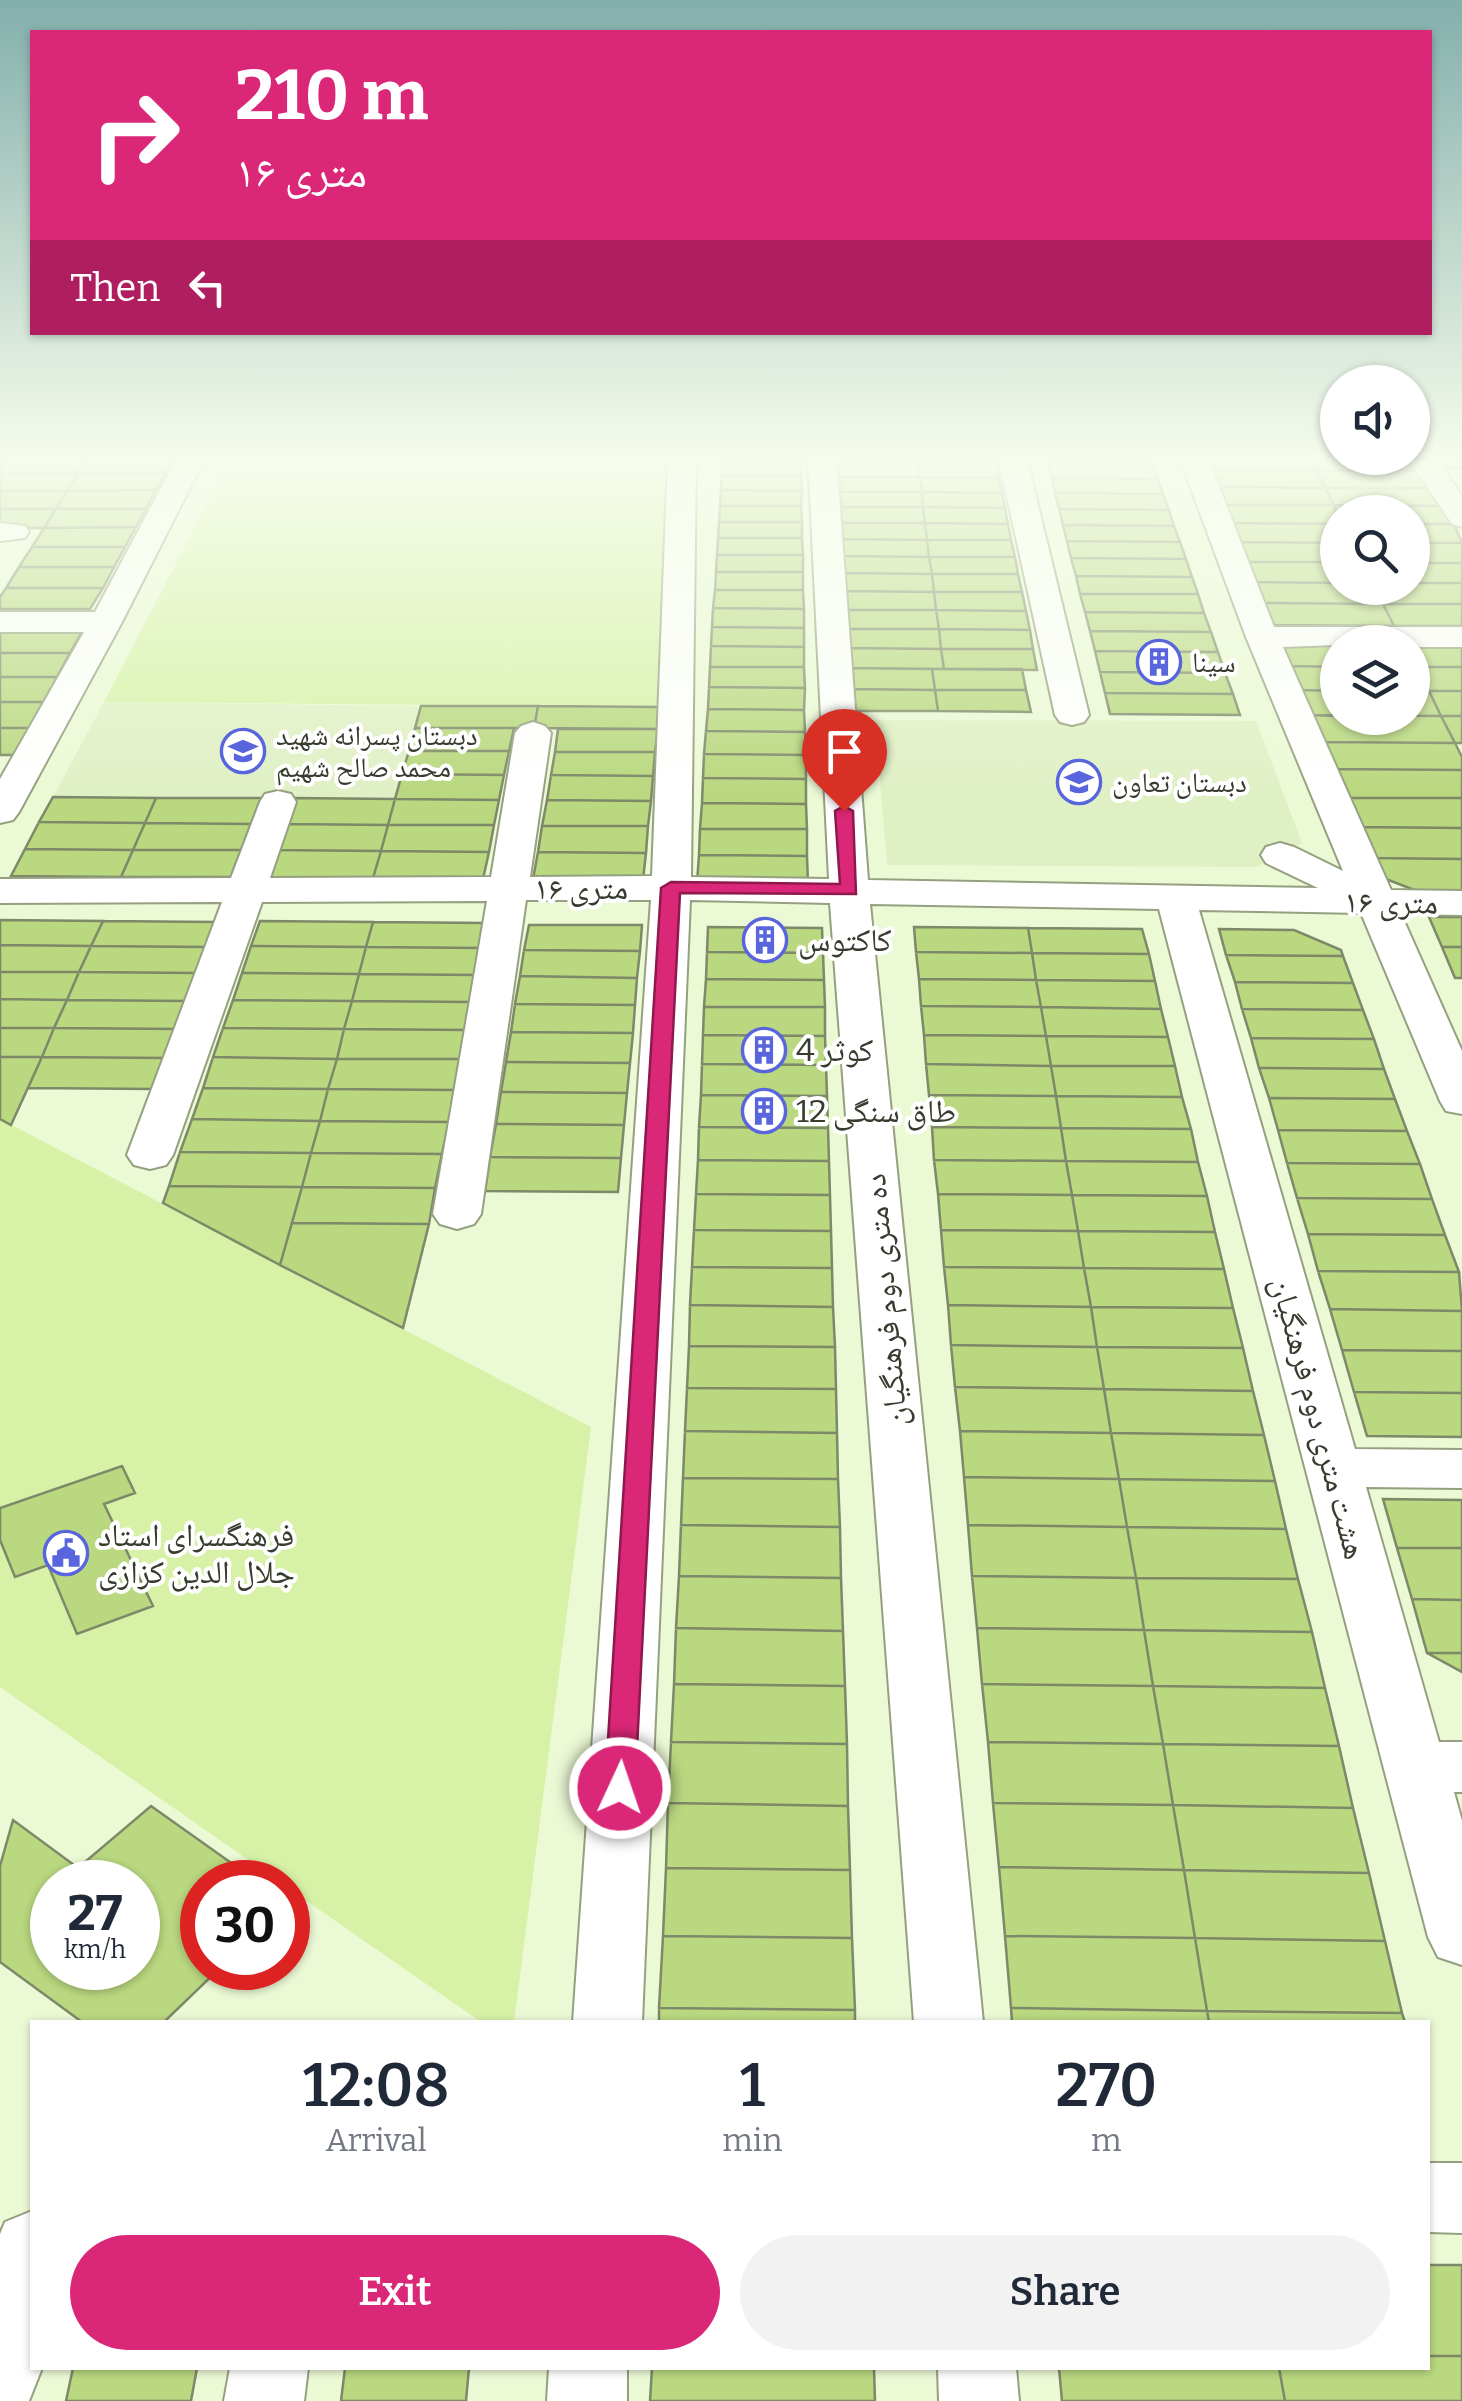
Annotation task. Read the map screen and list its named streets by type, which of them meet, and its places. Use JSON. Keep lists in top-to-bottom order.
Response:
{
  "streets": {
    "street": ["۱۶ متری", "ده متری دوم فرهنگیان", "هشت متری دوم فرهنگیان"]
  },
  "crossings": [
    ["۱۶ متری", "ده متری دوم فرهنگیان"],
    ["۱۶ متری", "هشت متری دوم فرهنگیان"]
  ],
  "places": {
    "building": [
      "سینا",
      "کاکتوس",
      "کوثر 4",
      "طاق سنگی 12"
    ],
    "school or university": ["دبستان پسرانه شهید محمد صالح شهیم", "دبستان تعاون"],
    "public building": ["فرهنگسرای استاد جلال الدین کزازی"]
  },
  "page": {
    "turn": ["210 m", "۱۶ متری"],
    "then": "Then",
    "speed": "27 km/h",
    "limit": "30",
    "eta": [
      "12:08",
      "Arrival",
      "1",
      "min",
      "270",
      "m"
    ],
    "buttons": ["Exit", "Share"]
  }
}
